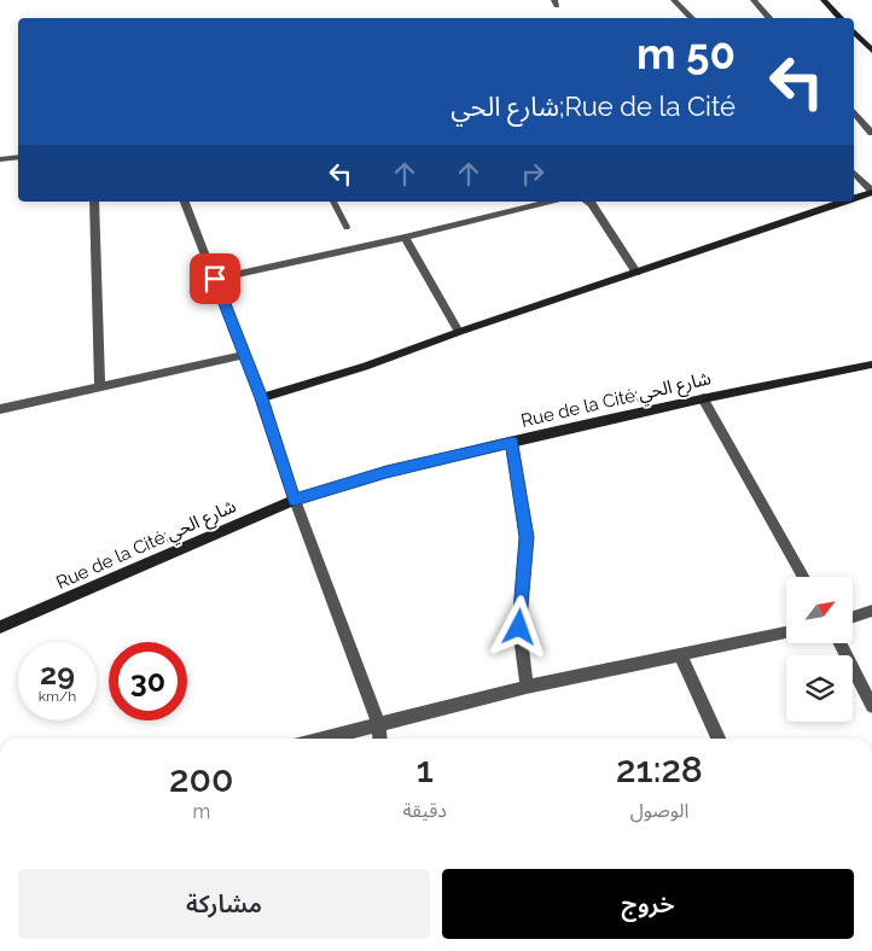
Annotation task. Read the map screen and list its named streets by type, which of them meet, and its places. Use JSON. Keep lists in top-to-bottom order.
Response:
{
  "streets": {
    "street": ["Rue de la Cité;شارع الحي"]
  },
  "north": "top right",
  "page": {
    "turn": ["50 m", "Rue de la Cité;شارع الحي"],
    "speed": "29 km/h",
    "limit": "30",
    "eta": [
      "21:28",
      "الوصول",
      "1",
      "دقيقة",
      "200",
      "m"
    ],
    "buttons": ["خروج", "مشاركة"]
  }
}
